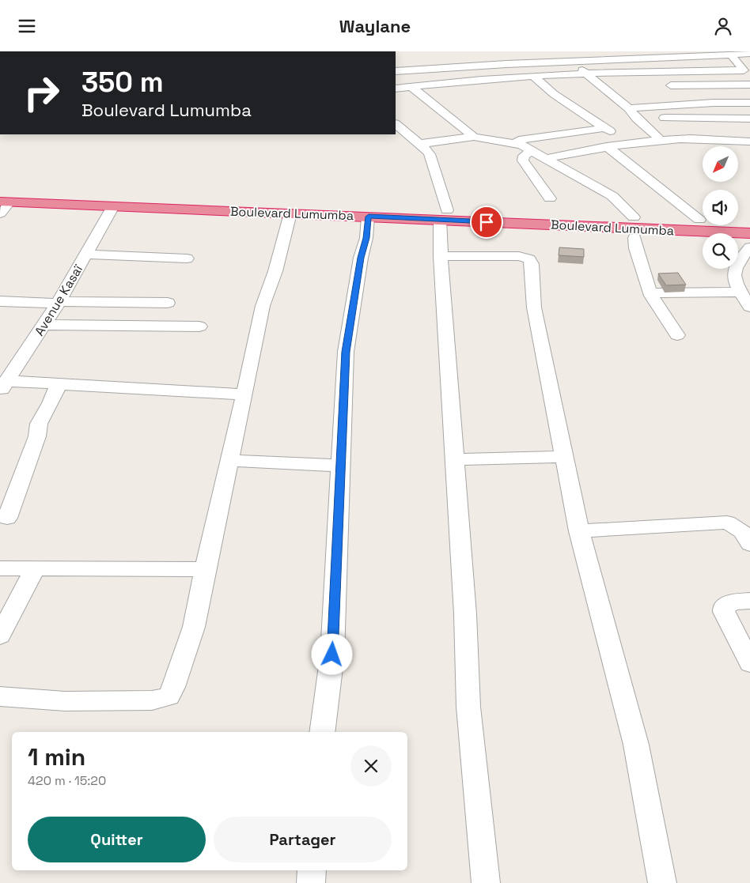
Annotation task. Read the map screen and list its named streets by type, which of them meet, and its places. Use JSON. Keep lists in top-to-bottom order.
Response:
{
  "streets": {
    "highway": ["Boulevard Lumumba"],
    "street": ["Avenue Kasaï"]
  },
  "crossings": [
    ["Boulevard Lumumba", "Avenue Kasaï"]
  ],
  "north": "bottom left",
  "page": {
    "header": "Waylane",
    "turn": ["350 m", "Boulevard Lumumba"],
    "heading": ["1 min", "420 m · 15:20"],
    "buttons": ["Quitter", "Partager"]
  }
}
